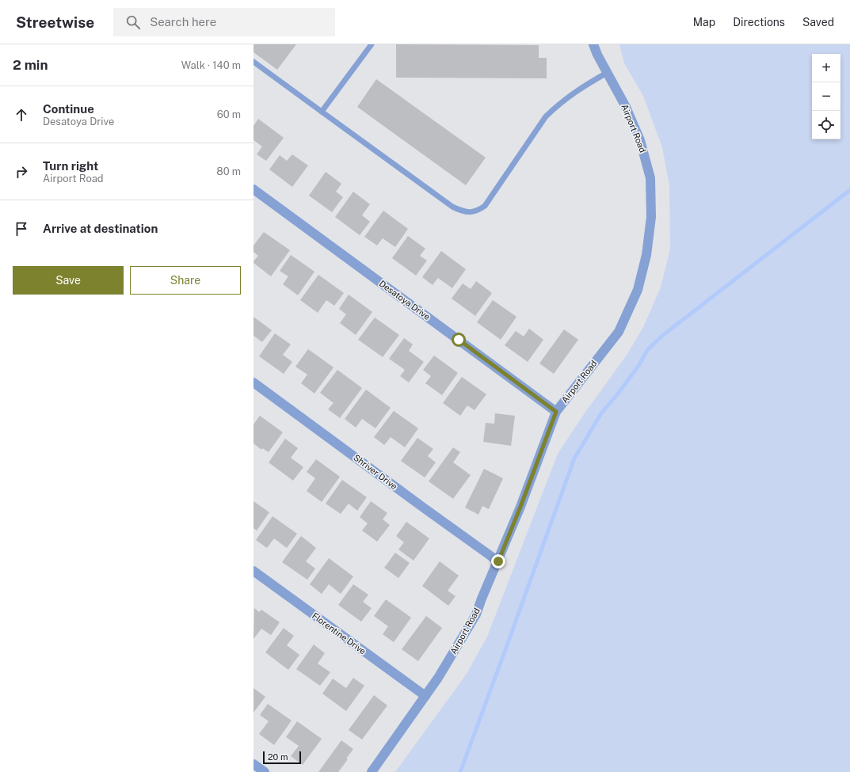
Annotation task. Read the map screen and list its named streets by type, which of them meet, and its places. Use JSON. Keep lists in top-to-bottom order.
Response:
{
  "streets": {
    "street": [
      "Airport Road",
      "Desatoya Drive",
      "Shriver Drive",
      "Florentine Drive"
    ]
  },
  "crossings": [
    ["Airport Road", "Desatoya Drive"],
    ["Airport Road", "Shriver Drive"],
    ["Airport Road", "Florentine Drive"]
  ],
  "scale_bar": "20 m",
  "page": {
    "header": "Streetwise",
    "search": "Search here",
    "nav": ["Map", "Directions", "Saved"],
    "heading": ["2 min", "Walk · 140 m"],
    "map_buttons": ["+", "−"],
    "list": [
      ["Continue", "Desatoya Drive", "60 m"],
      ["Turn right", "Airport Road", "80 m"],
      "Arrive at destination"
    ],
    "buttons": ["Save", "Share"],
    "scale": "20 m"
  }
}
